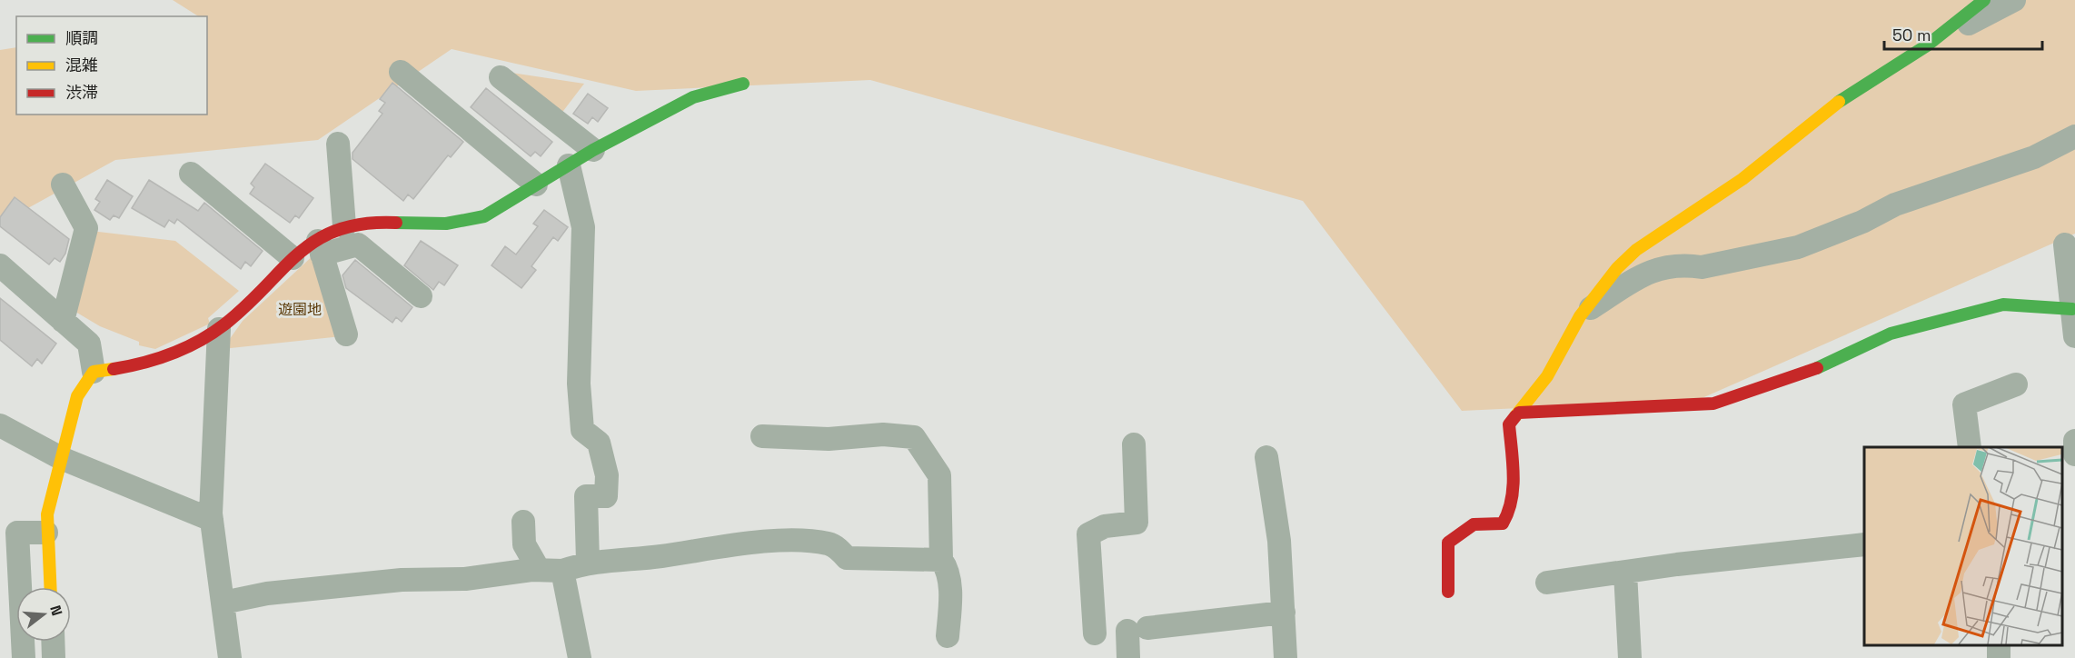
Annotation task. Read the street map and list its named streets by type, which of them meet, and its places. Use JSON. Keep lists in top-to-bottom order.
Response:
{
  "parks": ["遊園地"],
  "legend": ["順調", "混雑", "渋滞"],
  "scale_bar": "50 m",
  "north": "right"
}
